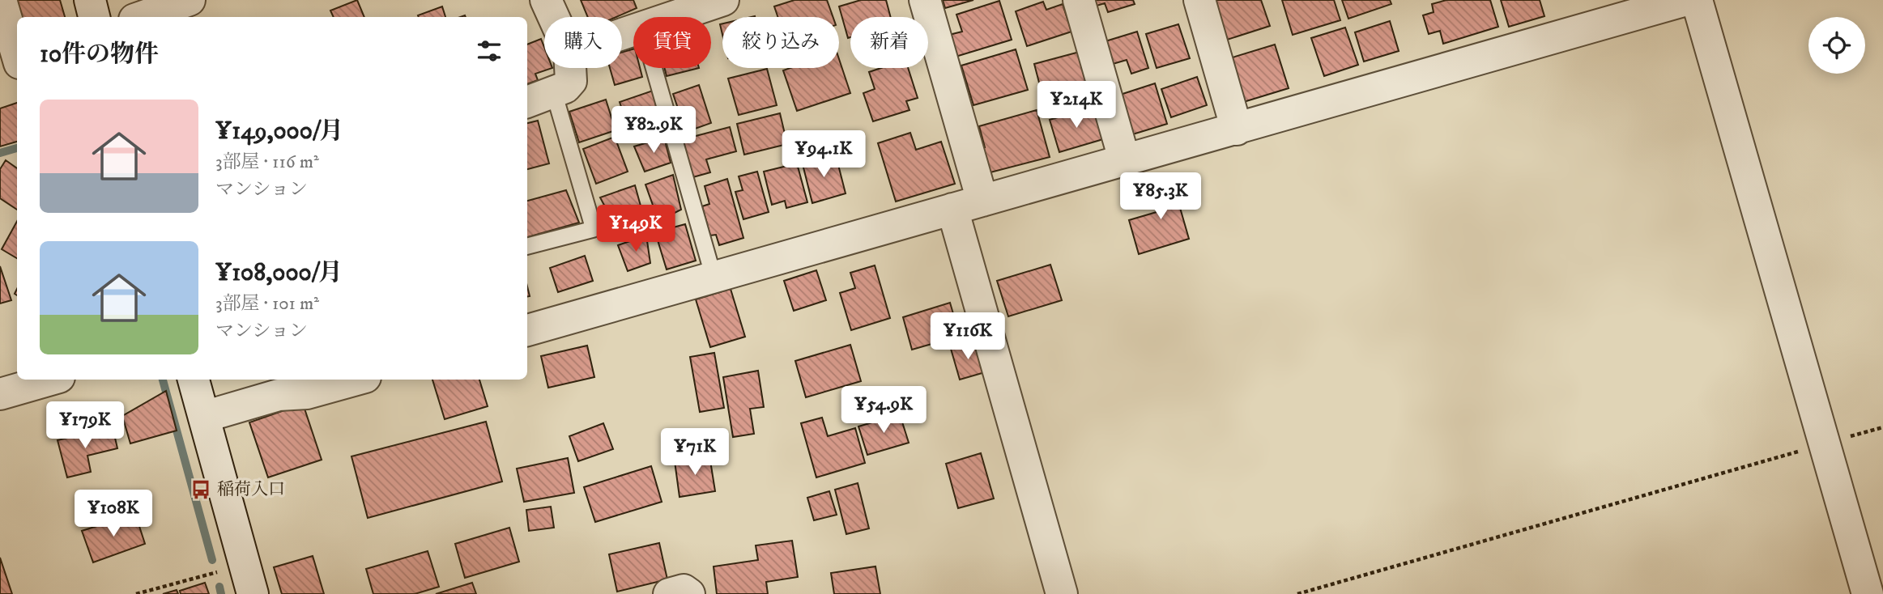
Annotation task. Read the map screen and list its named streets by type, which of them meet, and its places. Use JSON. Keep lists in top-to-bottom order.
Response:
{
  "places": {
    "bus stop": ["稲荷入口"]
  },
  "page": {
    "chip": [
      "購入",
      "賃貸",
      "絞り込み",
      "新着"
    ],
    "heading": "10件の物件",
    "price": [
      "¥214K",
      "¥82.9K",
      "¥94.1K",
      "¥85.3K",
      "¥149K",
      "¥116K",
      "¥54.9K",
      "¥179K",
      "¥71K",
      "¥108K"
    ],
    "list": [
      {
        "name": "¥149,000/月",
        "note": "3部屋 · 116 m² · マンション"
      },
      {
        "name": "¥108,000/月",
        "note": "3部屋 · 101 m² · マンション"
      }
    ]
  }
}
